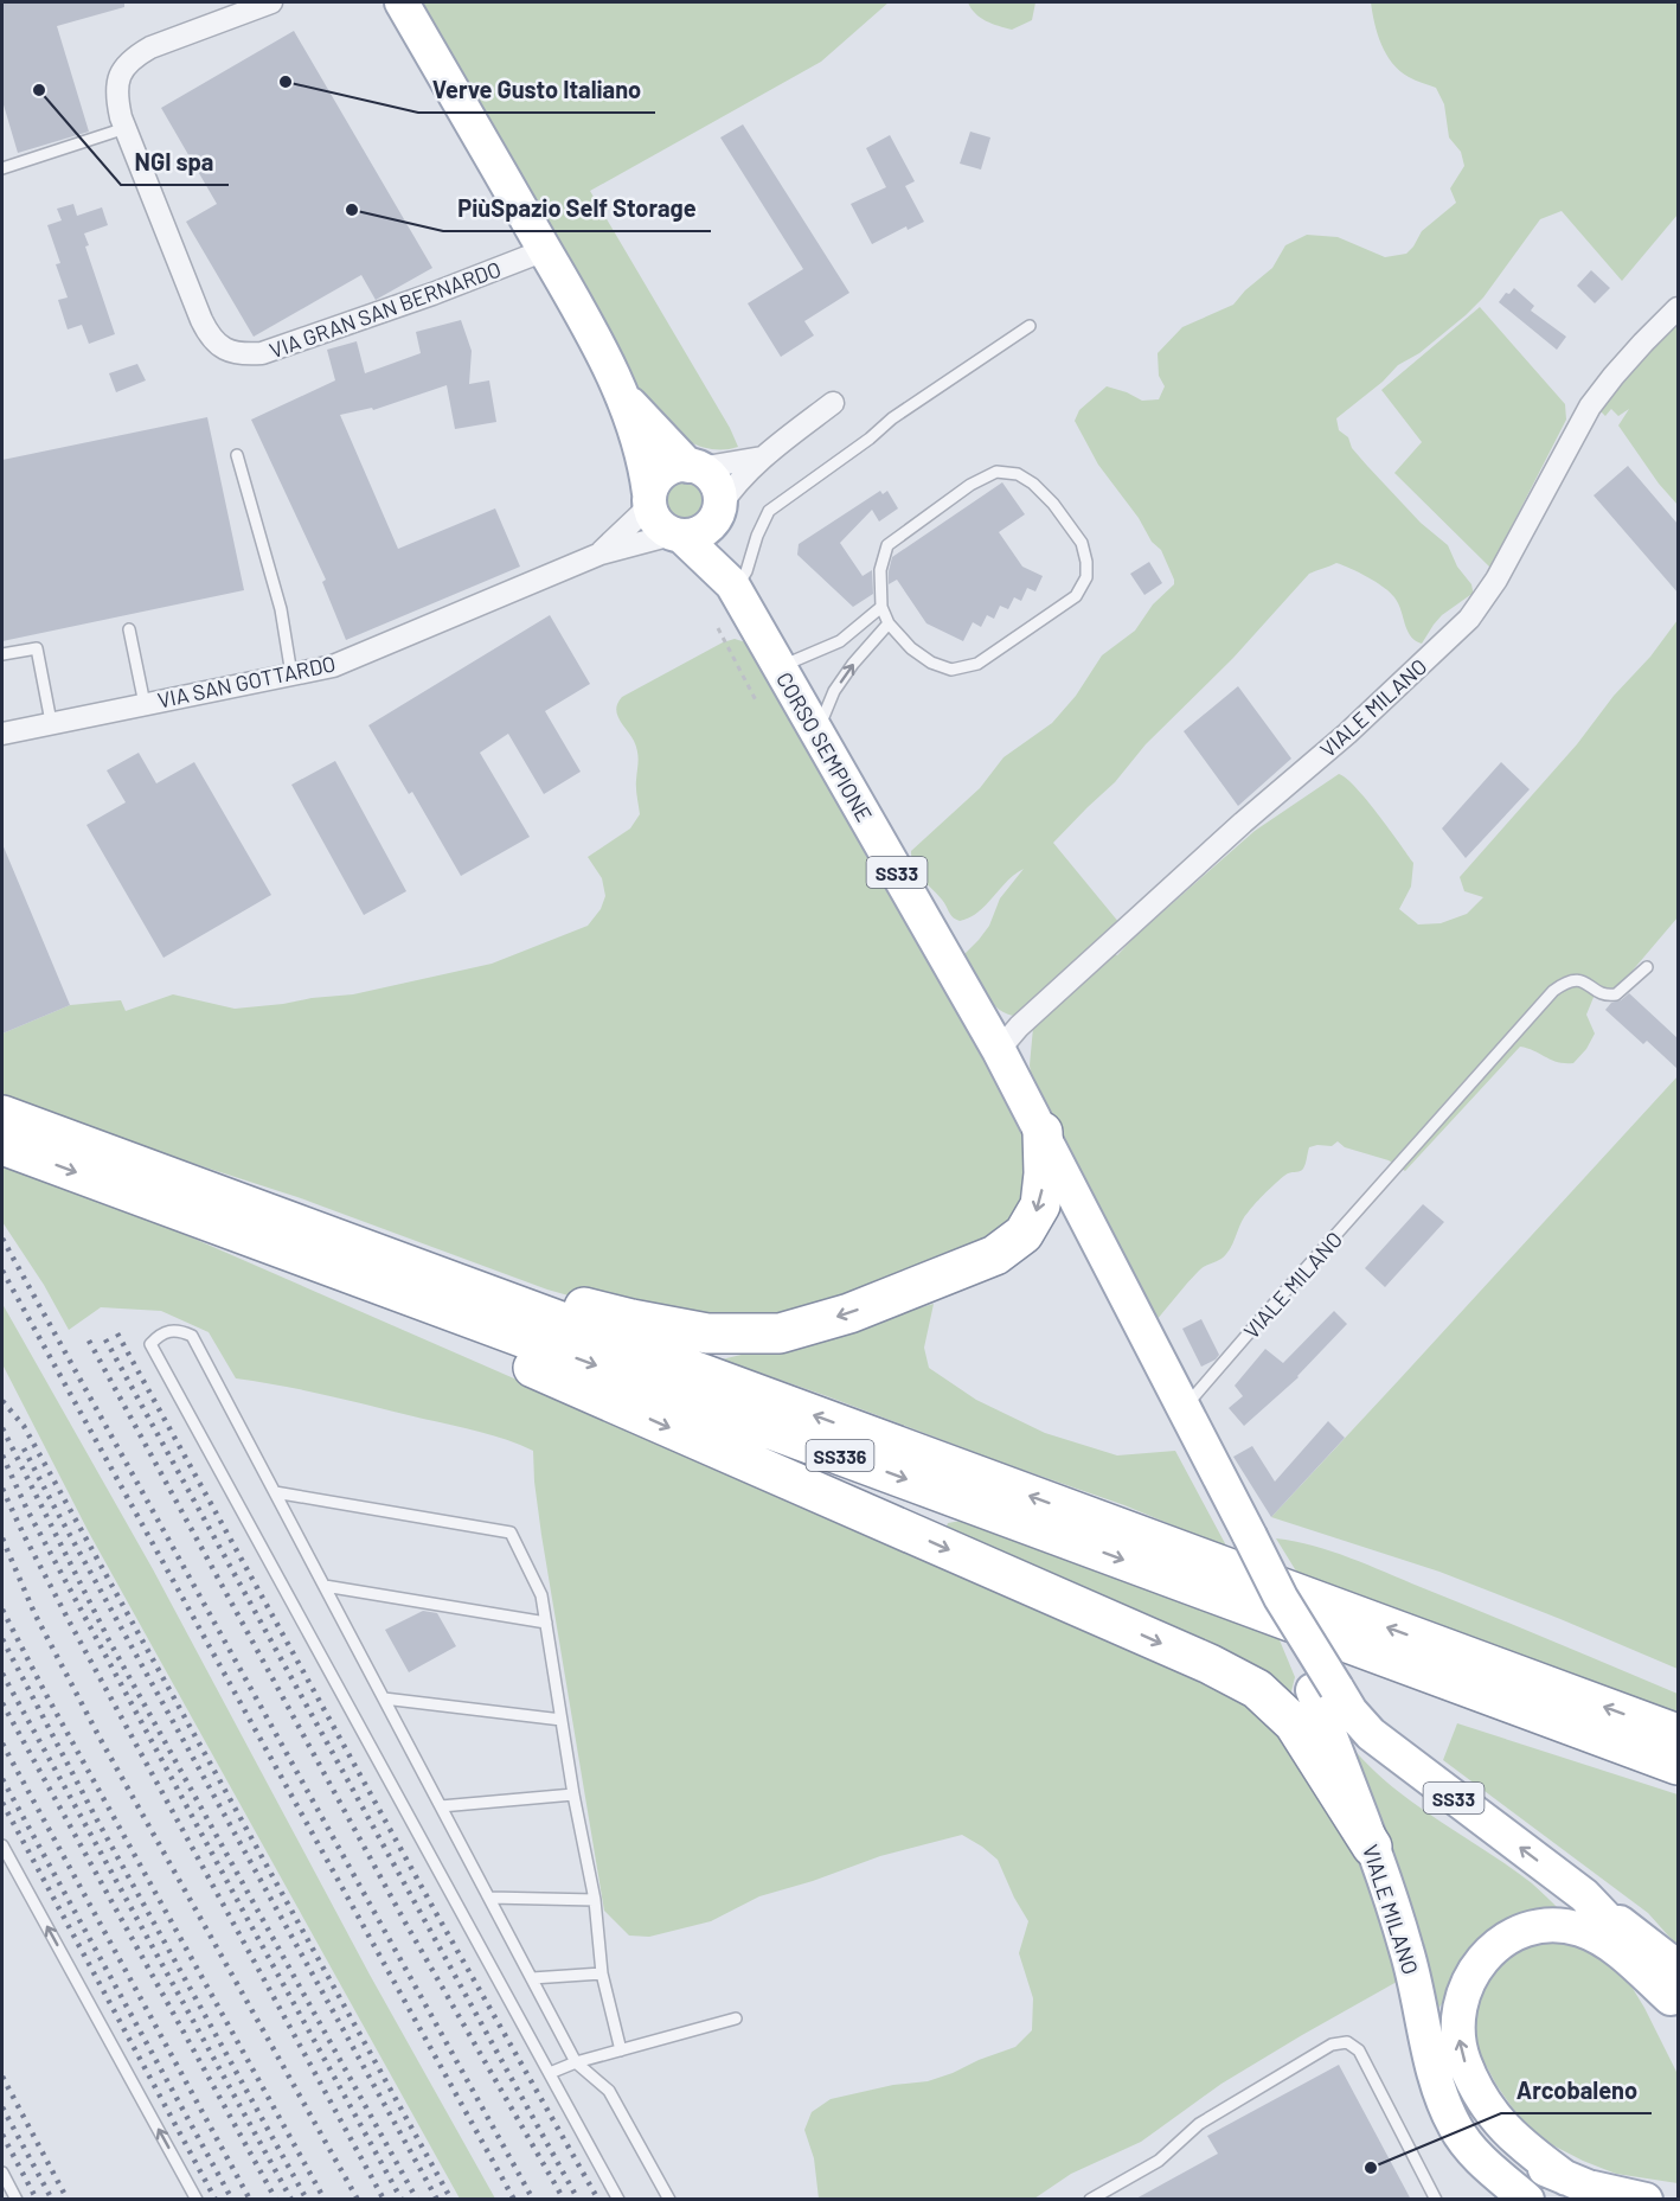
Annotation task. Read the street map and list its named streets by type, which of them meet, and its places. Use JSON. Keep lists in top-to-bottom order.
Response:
{
  "streets": {
    "highway": ["SS336"],
    "main road": ["VIALE MILANO", "CORSO SEMPIONE", "SS33"],
    "street": ["VIA GRAN SAN BERNARDO", "VIA SAN GOTTARDO"]
  },
  "crossings": [
    ["VIA GRAN SAN BERNARDO", "SS33"],
    ["VIA SAN GOTTARDO", "CORSO SEMPIONE"],
    ["VIA SAN GOTTARDO", "SS33"],
    ["VIALE MILANO", "CORSO SEMPIONE"],
    ["CORSO SEMPIONE", "SS33"]
  ],
  "places": [
    "Verve Gusto Italiano",
    "NGI spa",
    "PiùSpazio Self Storage",
    "Arcobaleno"
  ]
}
